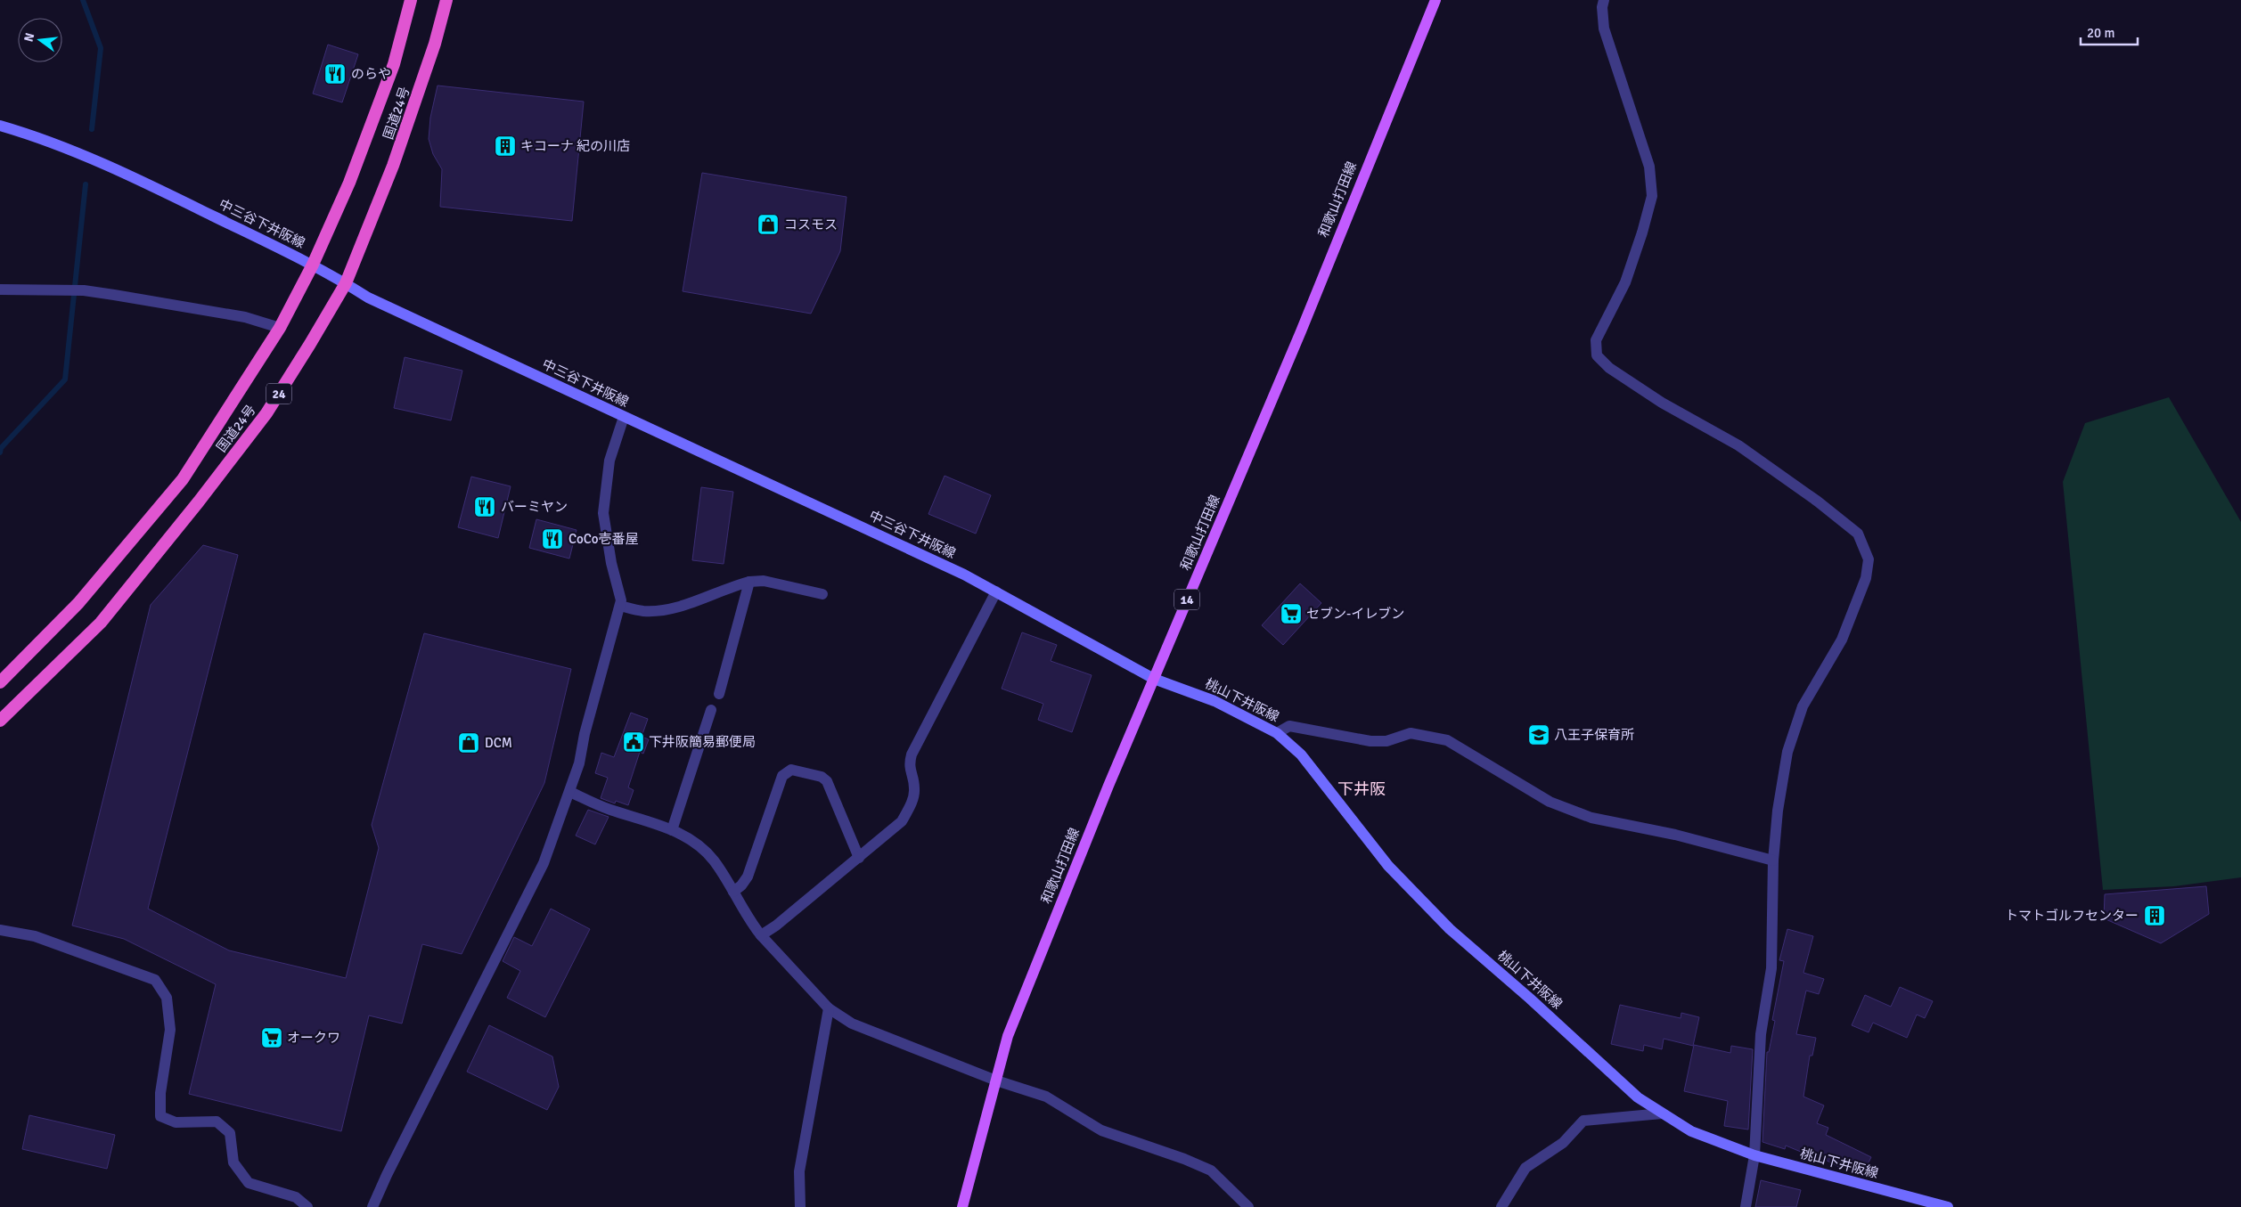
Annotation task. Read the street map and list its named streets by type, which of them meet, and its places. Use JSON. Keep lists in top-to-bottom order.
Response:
{
  "streets": {
    "highway": ["国道24号", "24"],
    "main road": [
      "和歌山打田線",
      "中三谷下井阪線",
      "14",
      "桃山下井阪線"
    ]
  },
  "crossings": [
    ["国道24号", "中三谷下井阪線"],
    ["和歌山打田線", "中三谷下井阪線"],
    ["和歌山打田線", "桃山下井阪線"],
    ["中三谷下井阪線", "桃山下井阪線"]
  ],
  "districts": ["下井阪"],
  "places": {
    "restaurant": ["のらや", "バーミヤン", "CoCo壱番屋"],
    "building": ["キコーナ 紀の川店", "トマトゴルフセンター"],
    "shop": ["コスモス", "DCM"],
    "supermarket": ["セブン-イレブン", "オークワ"],
    "school or university": ["八王子保育所"],
    "public building": ["下井阪簡易郵便局"]
  },
  "scale_bar": "20 m",
  "north": "left"
}
